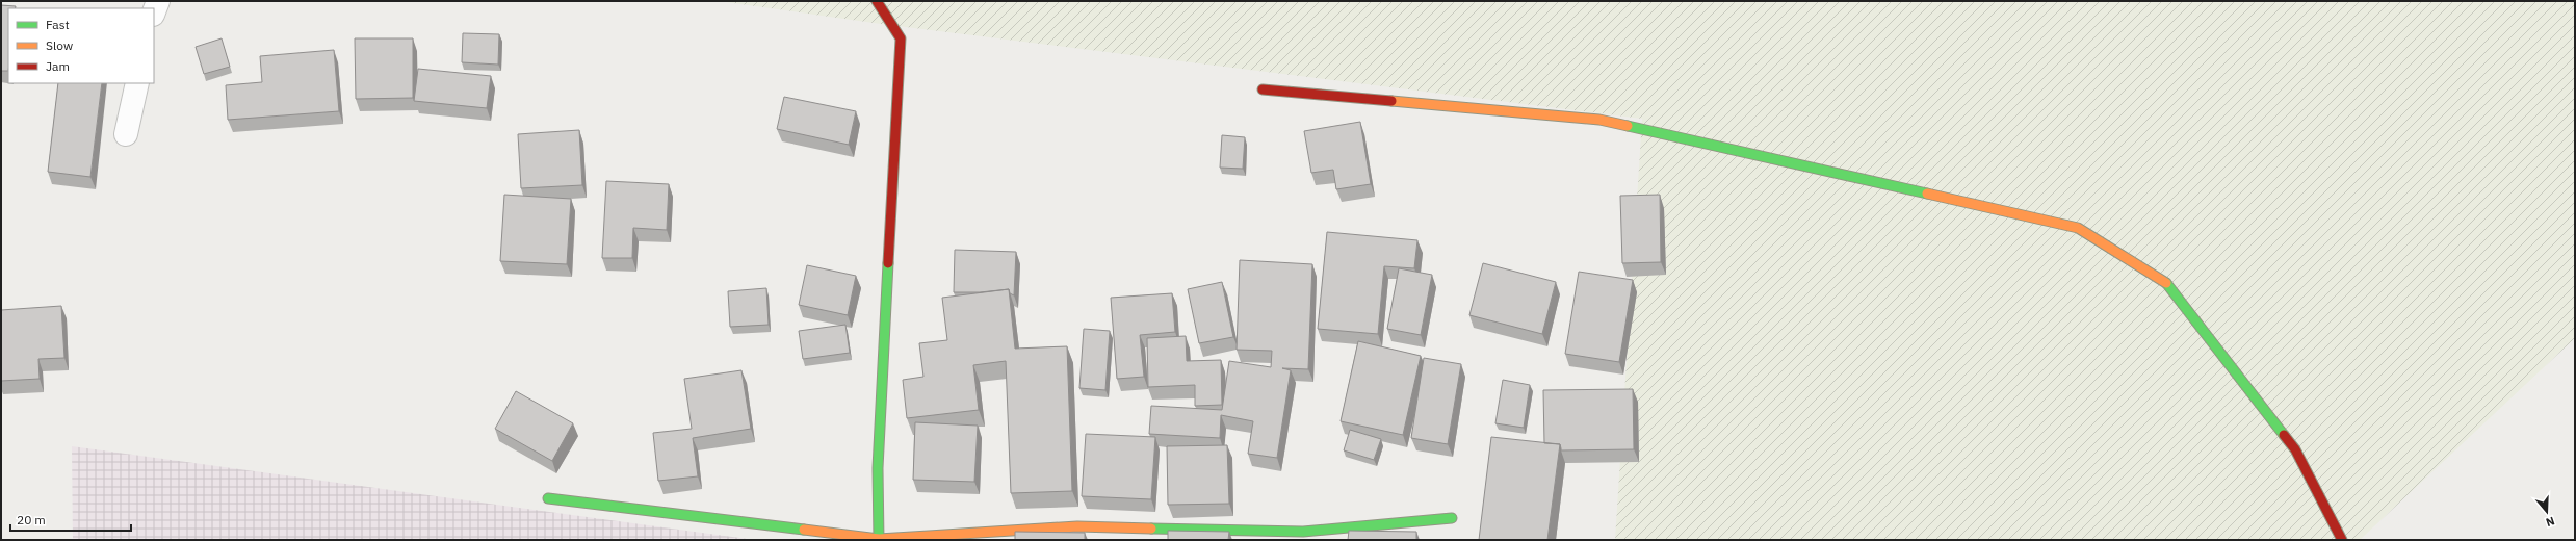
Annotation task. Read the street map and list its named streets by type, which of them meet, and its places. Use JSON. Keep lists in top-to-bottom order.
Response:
{
  "legend": ["Fast", "Slow", "Jam"],
  "scale_bar": "20 m",
  "north": "bottom"
}
